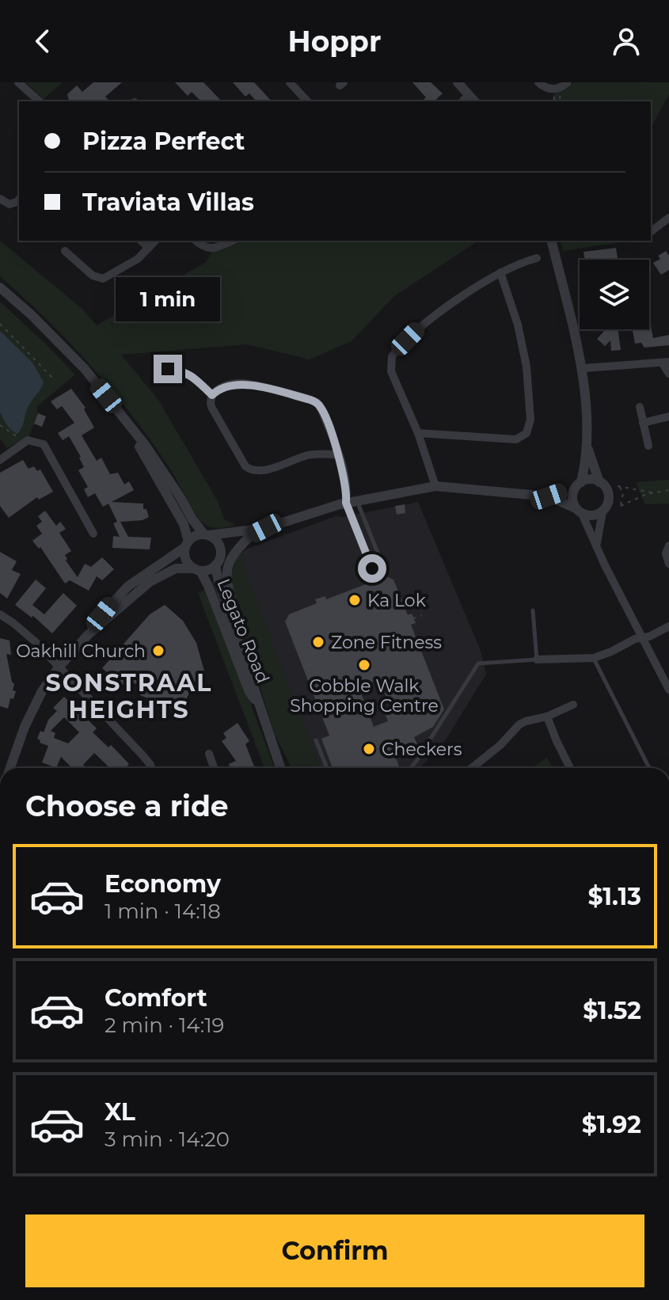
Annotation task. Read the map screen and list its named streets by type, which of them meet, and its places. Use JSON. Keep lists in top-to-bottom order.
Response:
{
  "streets": {
    "street": ["Legato Road"]
  },
  "districts": ["SONSTRAAL HEIGHTS"],
  "places": [
    "Ka Lok",
    "Zone Fitness",
    "Oakhill Church",
    "Cobble Walk Shopping Centre",
    "Checkers"
  ],
  "page": {
    "header": "Hoppr",
    "banner": ["Pizza Perfect", "Traviata Villas"],
    "bubble": "1 min",
    "heading": "Choose a ride",
    "list": [
      {
        "name": "Economy",
        "note": "1 min · 14:18",
        "value": "$1.13"
      },
      {
        "name": "Comfort",
        "note": "2 min · 14:19",
        "value": "$1.52"
      },
      {
        "name": "XL",
        "note": "3 min · 14:20",
        "value": "$1.92"
      }
    ],
    "buttons": "Confirm"
  }
}
